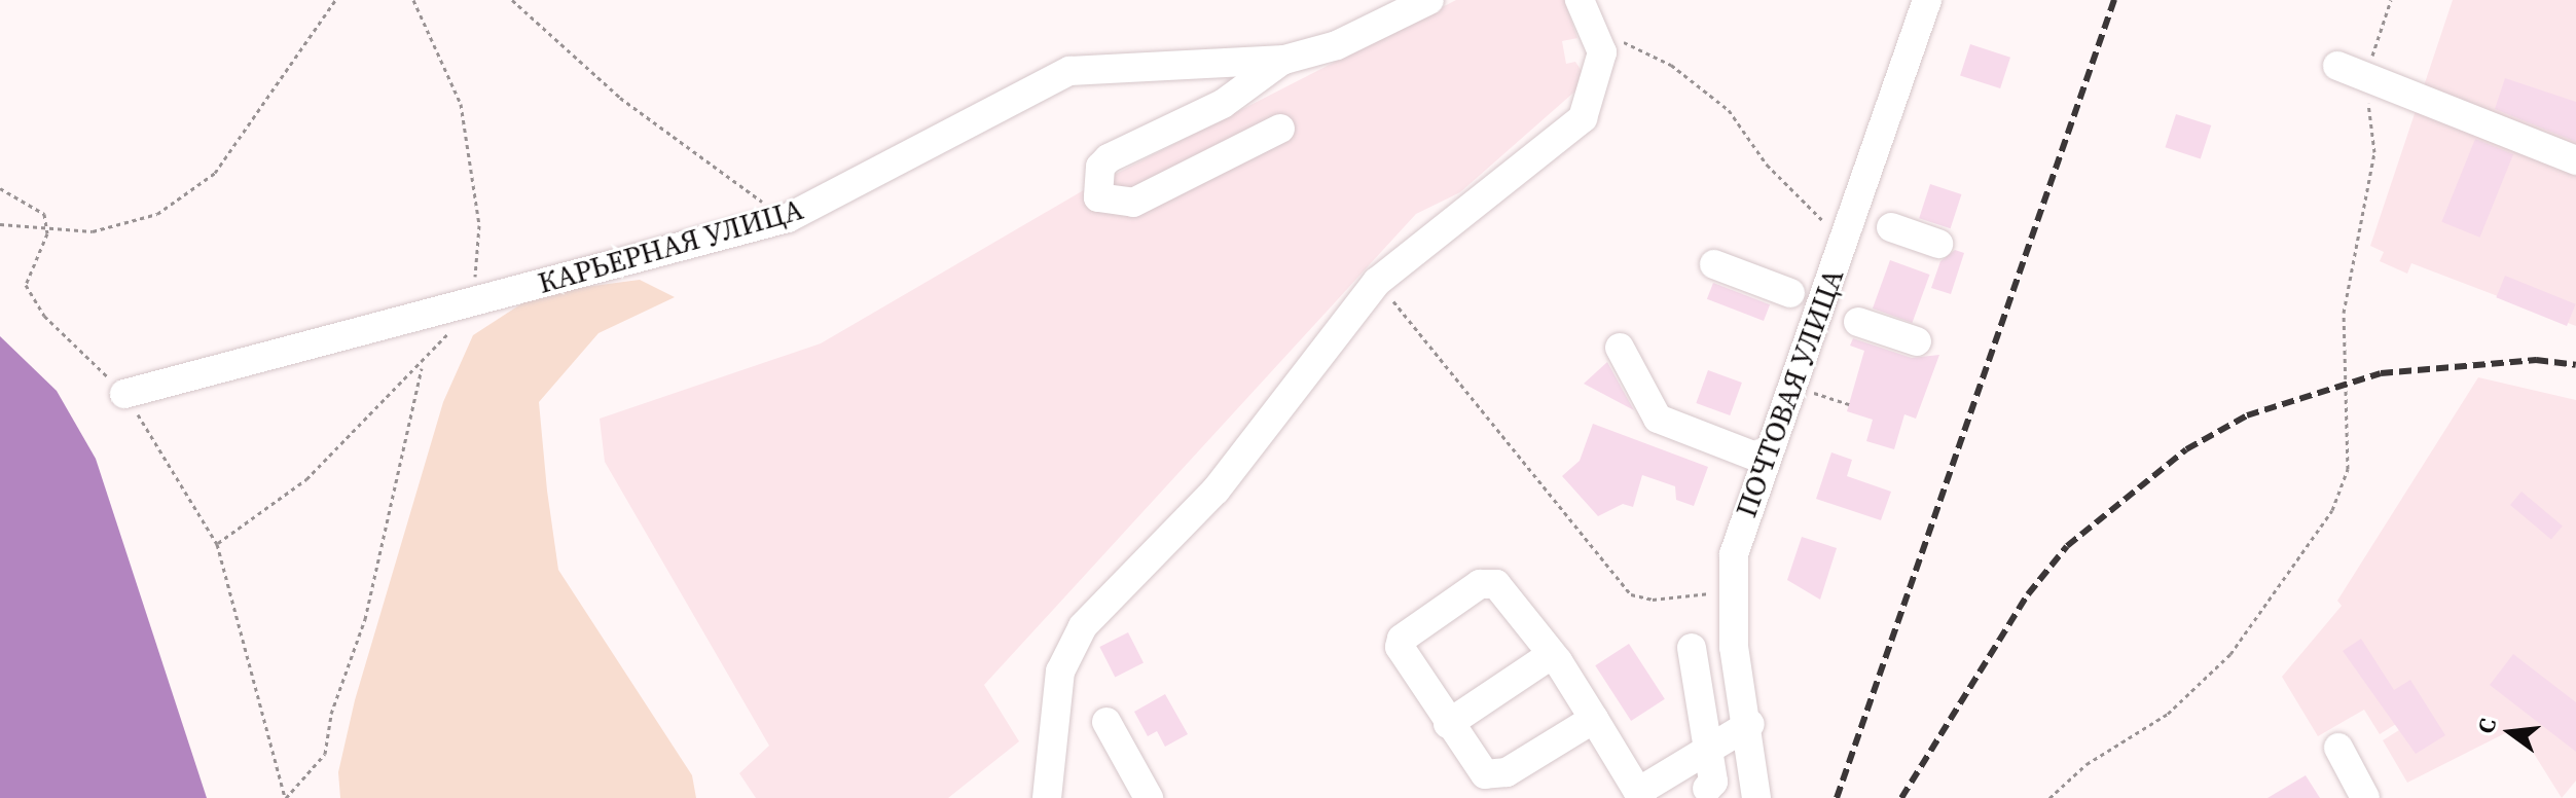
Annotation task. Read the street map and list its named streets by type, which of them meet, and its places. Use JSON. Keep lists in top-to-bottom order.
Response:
{
  "streets": {
    "street": ["КАРЬЕРНАЯ УЛИЦА", "ПОЧТОВАЯ УЛИЦА"]
  },
  "north": "left"
}
